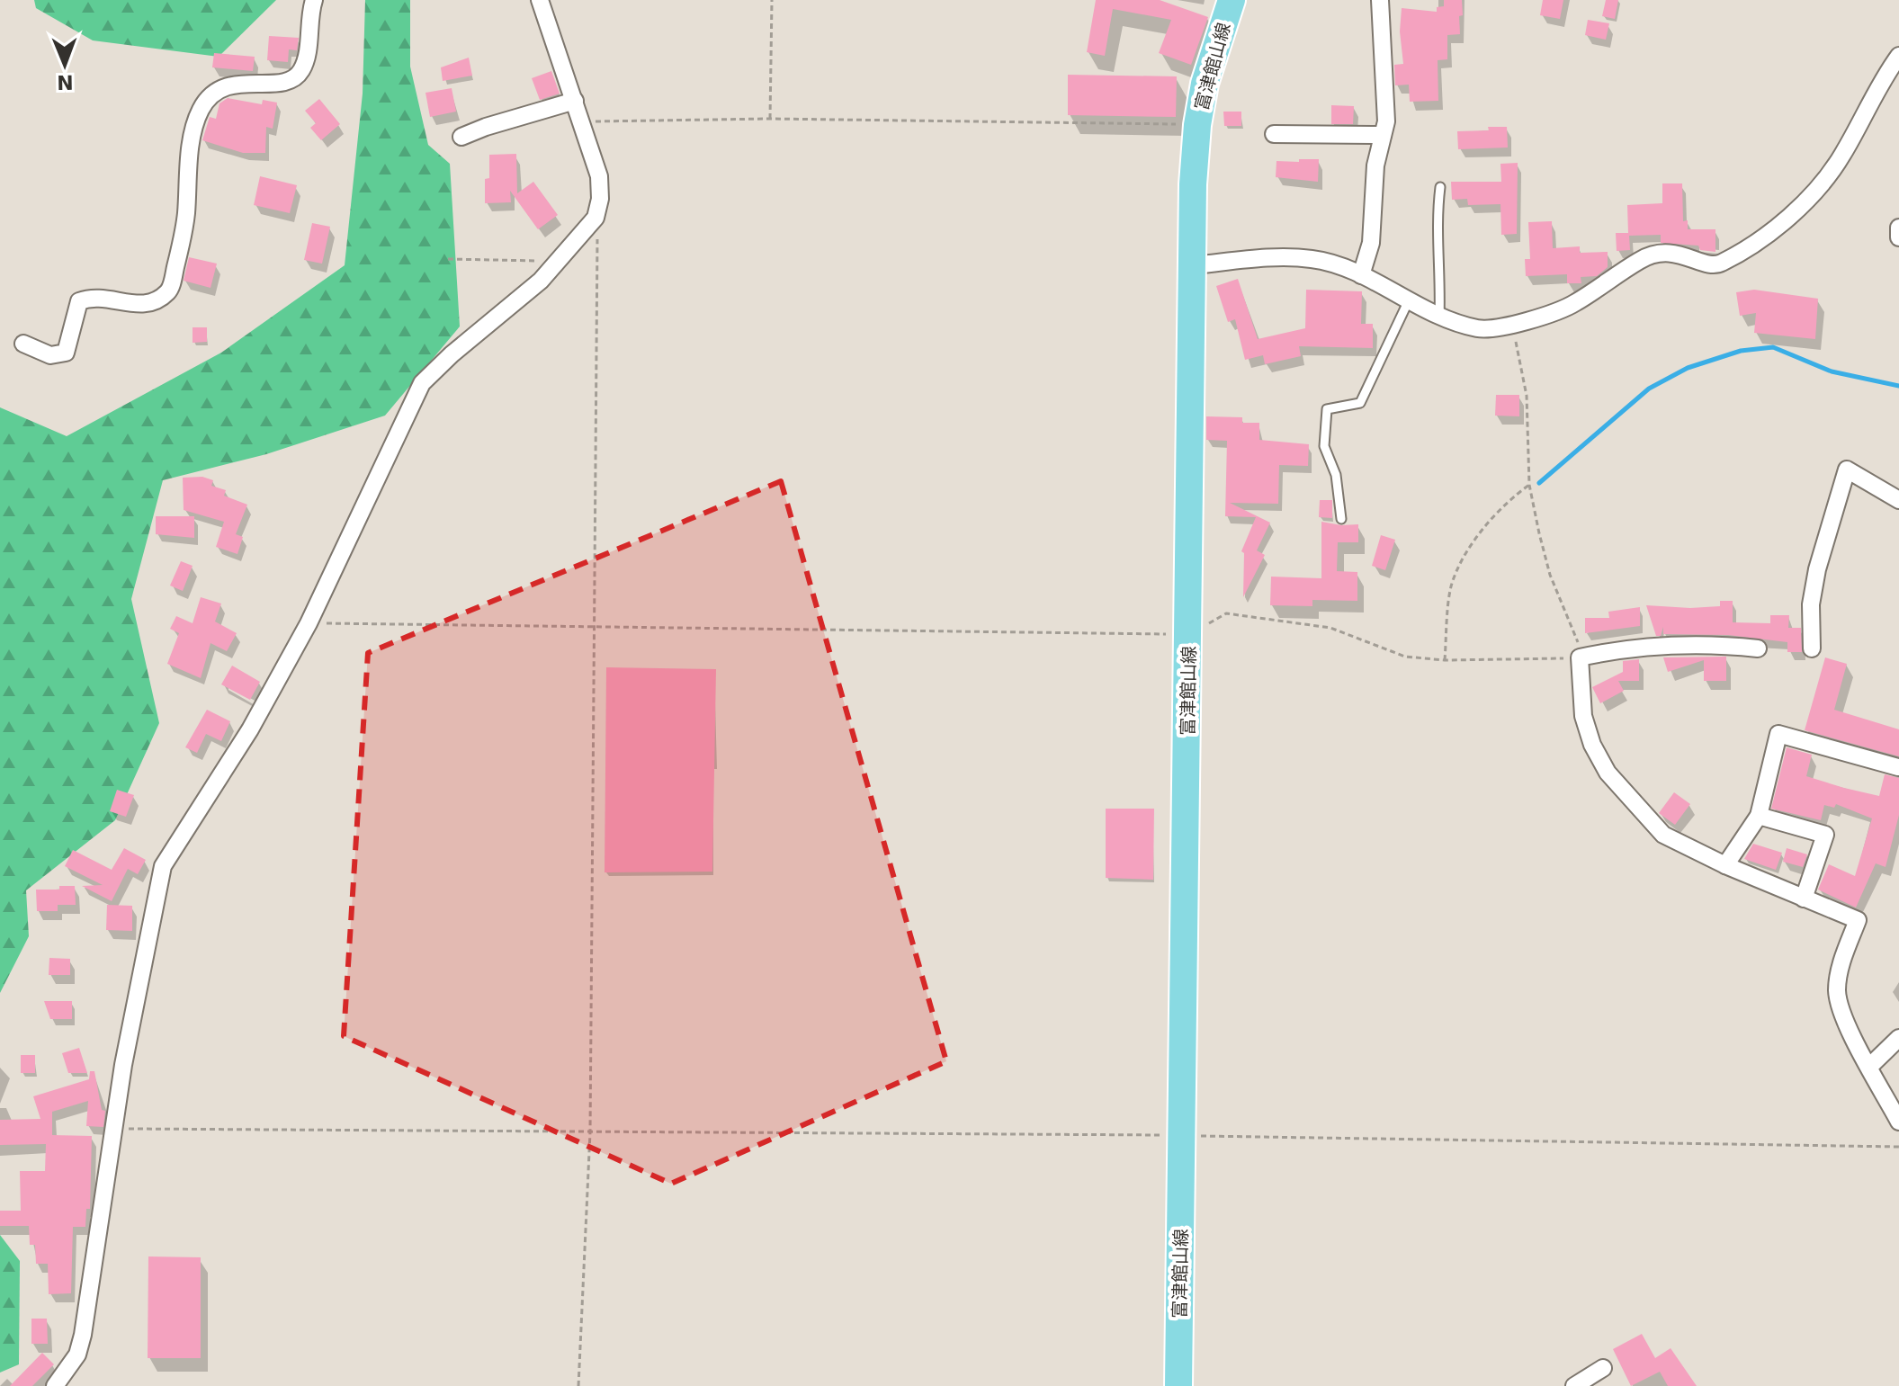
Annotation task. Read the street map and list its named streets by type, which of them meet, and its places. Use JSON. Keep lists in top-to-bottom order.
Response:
{
  "streets": {
    "main road": ["富津館山線"]
  },
  "north": "bottom"
}
